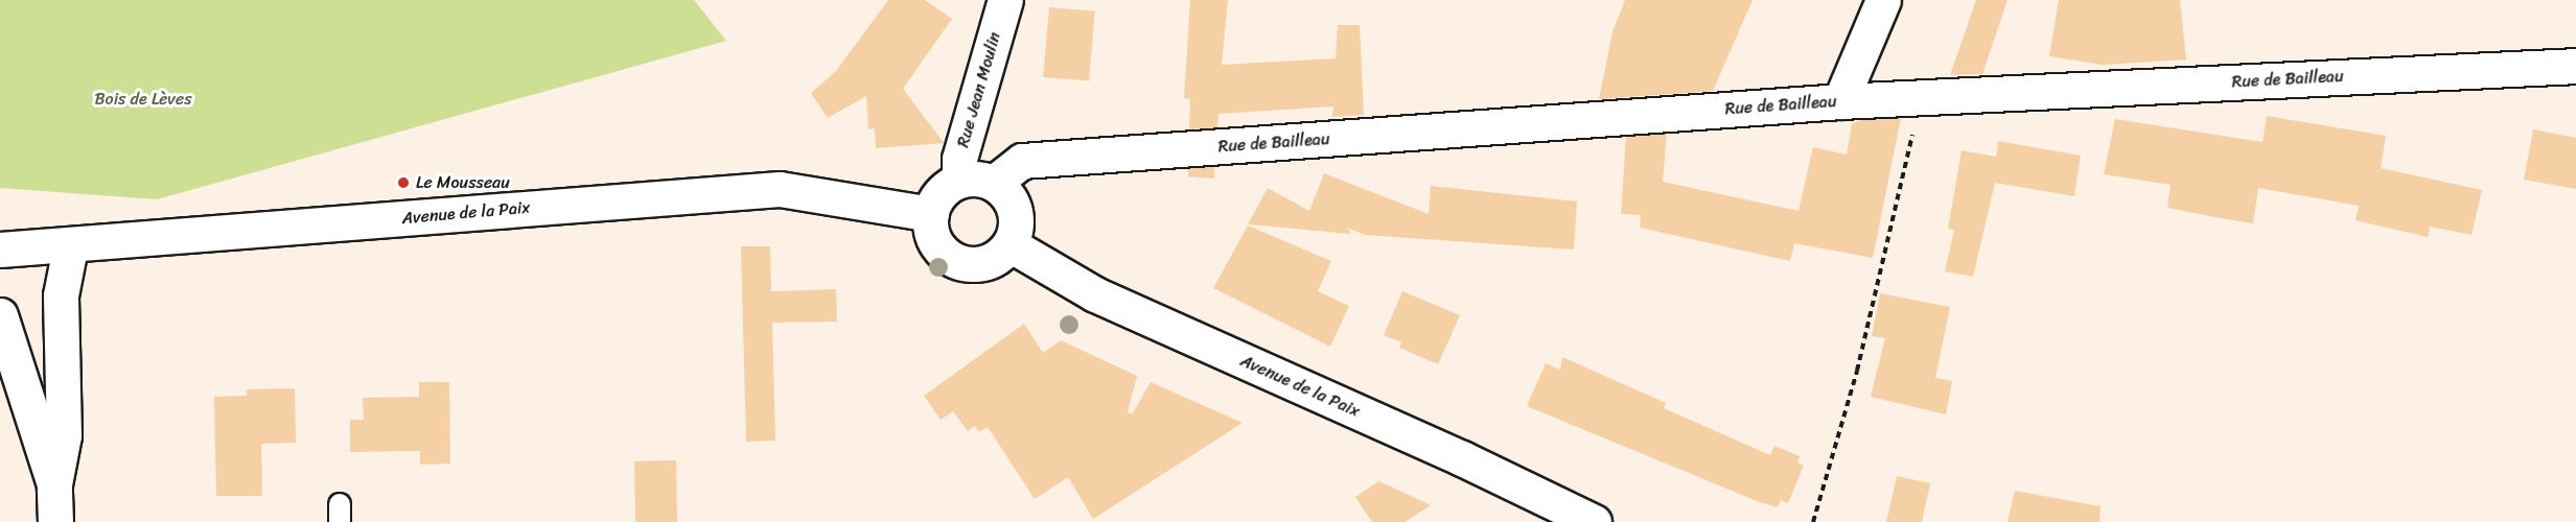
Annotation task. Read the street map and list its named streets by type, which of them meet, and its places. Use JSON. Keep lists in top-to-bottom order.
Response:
{
  "streets": {
    "street": ["Rue de Bailleau", "Rue Jean Moulin", "Avenue de la Paix"]
  },
  "crossings": [
    ["Rue de Bailleau", "Rue Jean Moulin"],
    ["Rue de Bailleau", "Avenue de la Paix"],
    ["Rue Jean Moulin", "Avenue de la Paix"]
  ],
  "parks": ["Bois de Lèves"],
  "places": ["Le Mousseau"]
}
